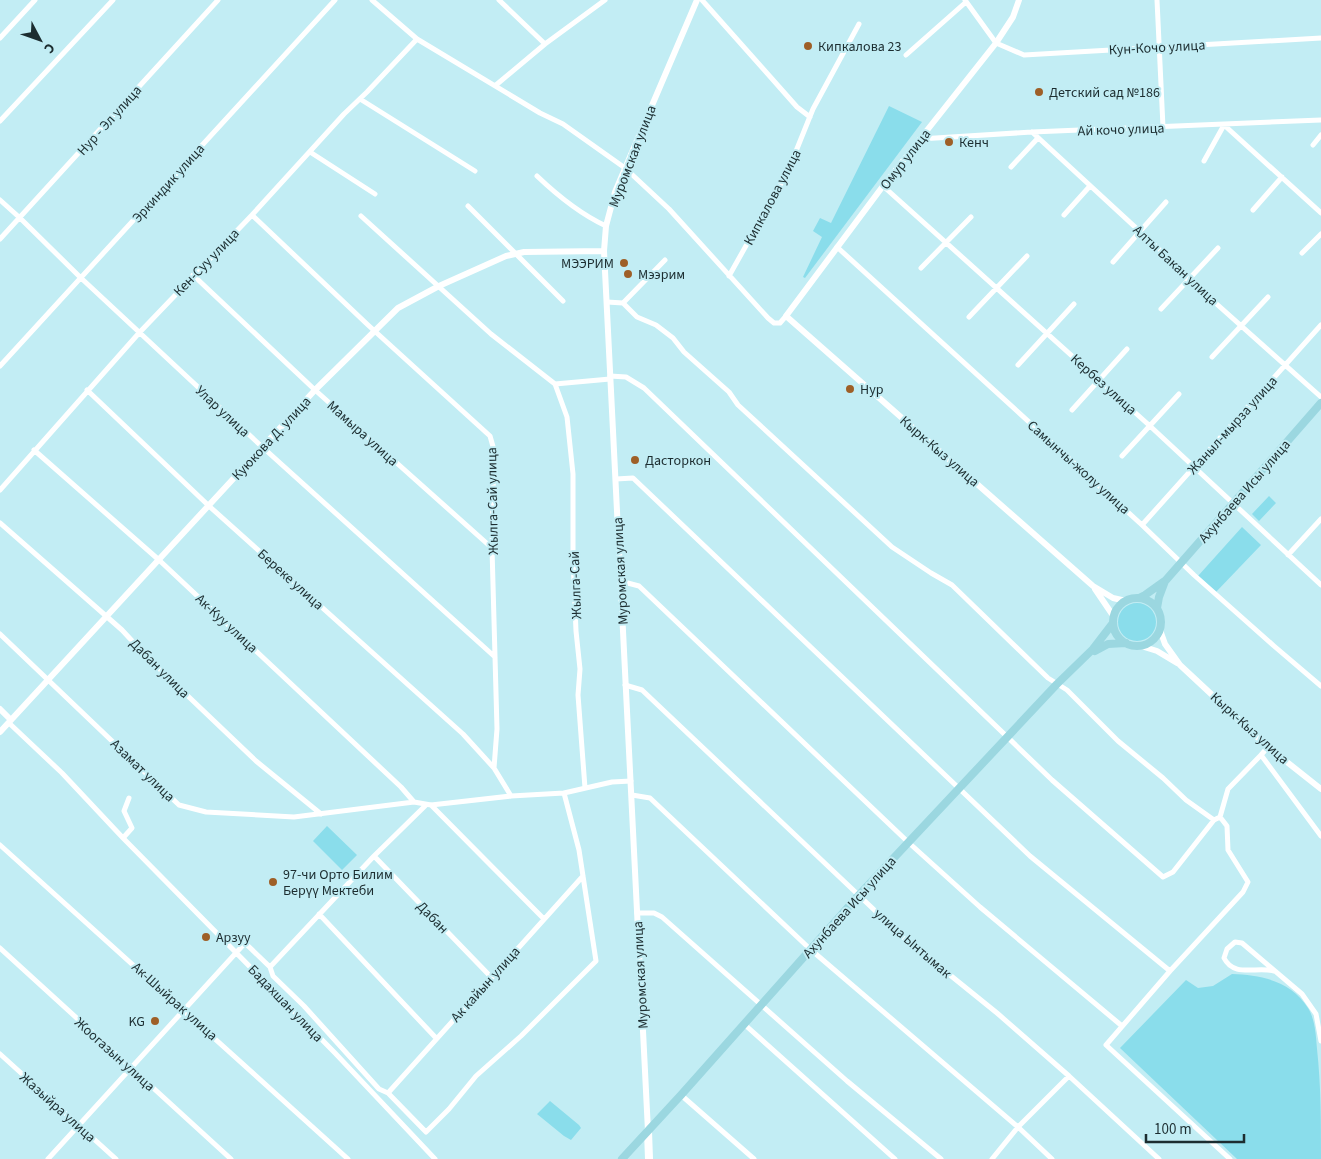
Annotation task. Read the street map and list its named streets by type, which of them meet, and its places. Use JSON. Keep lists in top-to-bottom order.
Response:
{
  "streets": {
    "main road": ["Муромская улица", "Ахунбаева Исы улица"],
    "street": [
      "Кун-Кочо улица",
      "Нур - Эл улица",
      "Ай кочо улица",
      "Омур улица",
      "Эркиндик улица",
      "Кипкалова улица",
      "Кен-Суу улица",
      "Алты Бакан улица",
      "Кербез улица",
      "Улар улица",
      "Жаныл-мырза улица",
      "Мамыра улица",
      "Куюкова Д. улица",
      "Кырк-Кыз улица",
      "Самынчы-жолу улица",
      "Жылга-Сай улица",
      "Береке улица",
      "Жылга-Сай",
      "Ак-Куу улица",
      "Дабан улица",
      "Азамат улица",
      "Дабан",
      "улица Ынтымак",
      "Ак кайын улица",
      "Ак-Шыйрак улица",
      "Бадахшан улица",
      "Жоогазын улица",
      "Жазыйра улица"
    ]
  },
  "crossings": [
    ["Кун-Кочо улица", "Омур улица"],
    ["Нур - Эл улица", "Улар улица"],
    ["Ай кочо улица", "Омур улица"],
    ["Ай кочо улица", "Алты Бакан улица"],
    ["Муромская улица", "Куюкова Д. улица"],
    ["Муромская улица", "Ахунбаева Исы улица"],
    ["Муромская улица", "улица Ынтымак"],
    ["Омур улица", "Кербез улица"],
    ["Омур улица", "Кырк-Кыз улица"],
    ["Омур улица", "Самынчы-жолу улица"],
    ["Эркиндик улица", "Улар улица"],
    ["Кен-Суу улица", "Улар улица"],
    ["Кен-Суу улица", "Мамыра улица"],
    ["Кен-Суу улица", "Жылга-Сай улица"],
    ["Кен-Суу улица", "Береке улица"],
    ["Кен-Суу улица", "Ак-Куу улица"],
    ["Алты Бакан улица", "Жаныл-мырза улица"],
    ["Кербез улица", "Жаныл-мырза улица"],
    ["Кербез улица", "Ахунбаева Исы улица"],
    ["Улар улица", "Куюкова Д. улица"],
    ["Улар улица", "Жылга-Сай улица"],
    ["Жаныл-мырза улица", "Самынчы-жолу улица"],
    ["Мамыра улица", "Куюкова Д. улица"],
    ["Мамыра улица", "Жылга-Сай улица"],
    ["Куюкова Д. улица", "Жылга-Сай улица"],
    ["Куюкова Д. улица", "Береке улица"],
    ["Куюкова Д. улица", "Ак-Куу улица"],
    ["Куюкова Д. улица", "Дабан улица"],
    ["Куюкова Д. улица", "Азамат улица"],
    ["Куюкова Д. улица", "Бадахшан улица"],
    ["Кырк-Кыз улица", "Ахунбаева Исы улица"],
    ["Самынчы-жолу улица", "Ахунбаева Исы улица"],
    ["Ахунбаева Исы улица", "улица Ынтымак"],
    ["Жылга-Сай улица", "Береке улица"],
    ["Ак-Куу улица", "Азамат улица"],
    ["Дабан улица", "Азамат улица"],
    ["Дабан", "Ак кайын улица"]
  ],
  "places": [
    "Кипкалова 23",
    "Детский сад №186",
    "Кенч",
    "МЭЭРИМ",
    "Мээрим",
    "Нур",
    "Дасторкон",
    "97-чи Орто Билим Берүү Мектеби",
    "Арзуу",
    "KG"
  ],
  "scale_bar": "100 m",
  "north": "bottom right"
}
